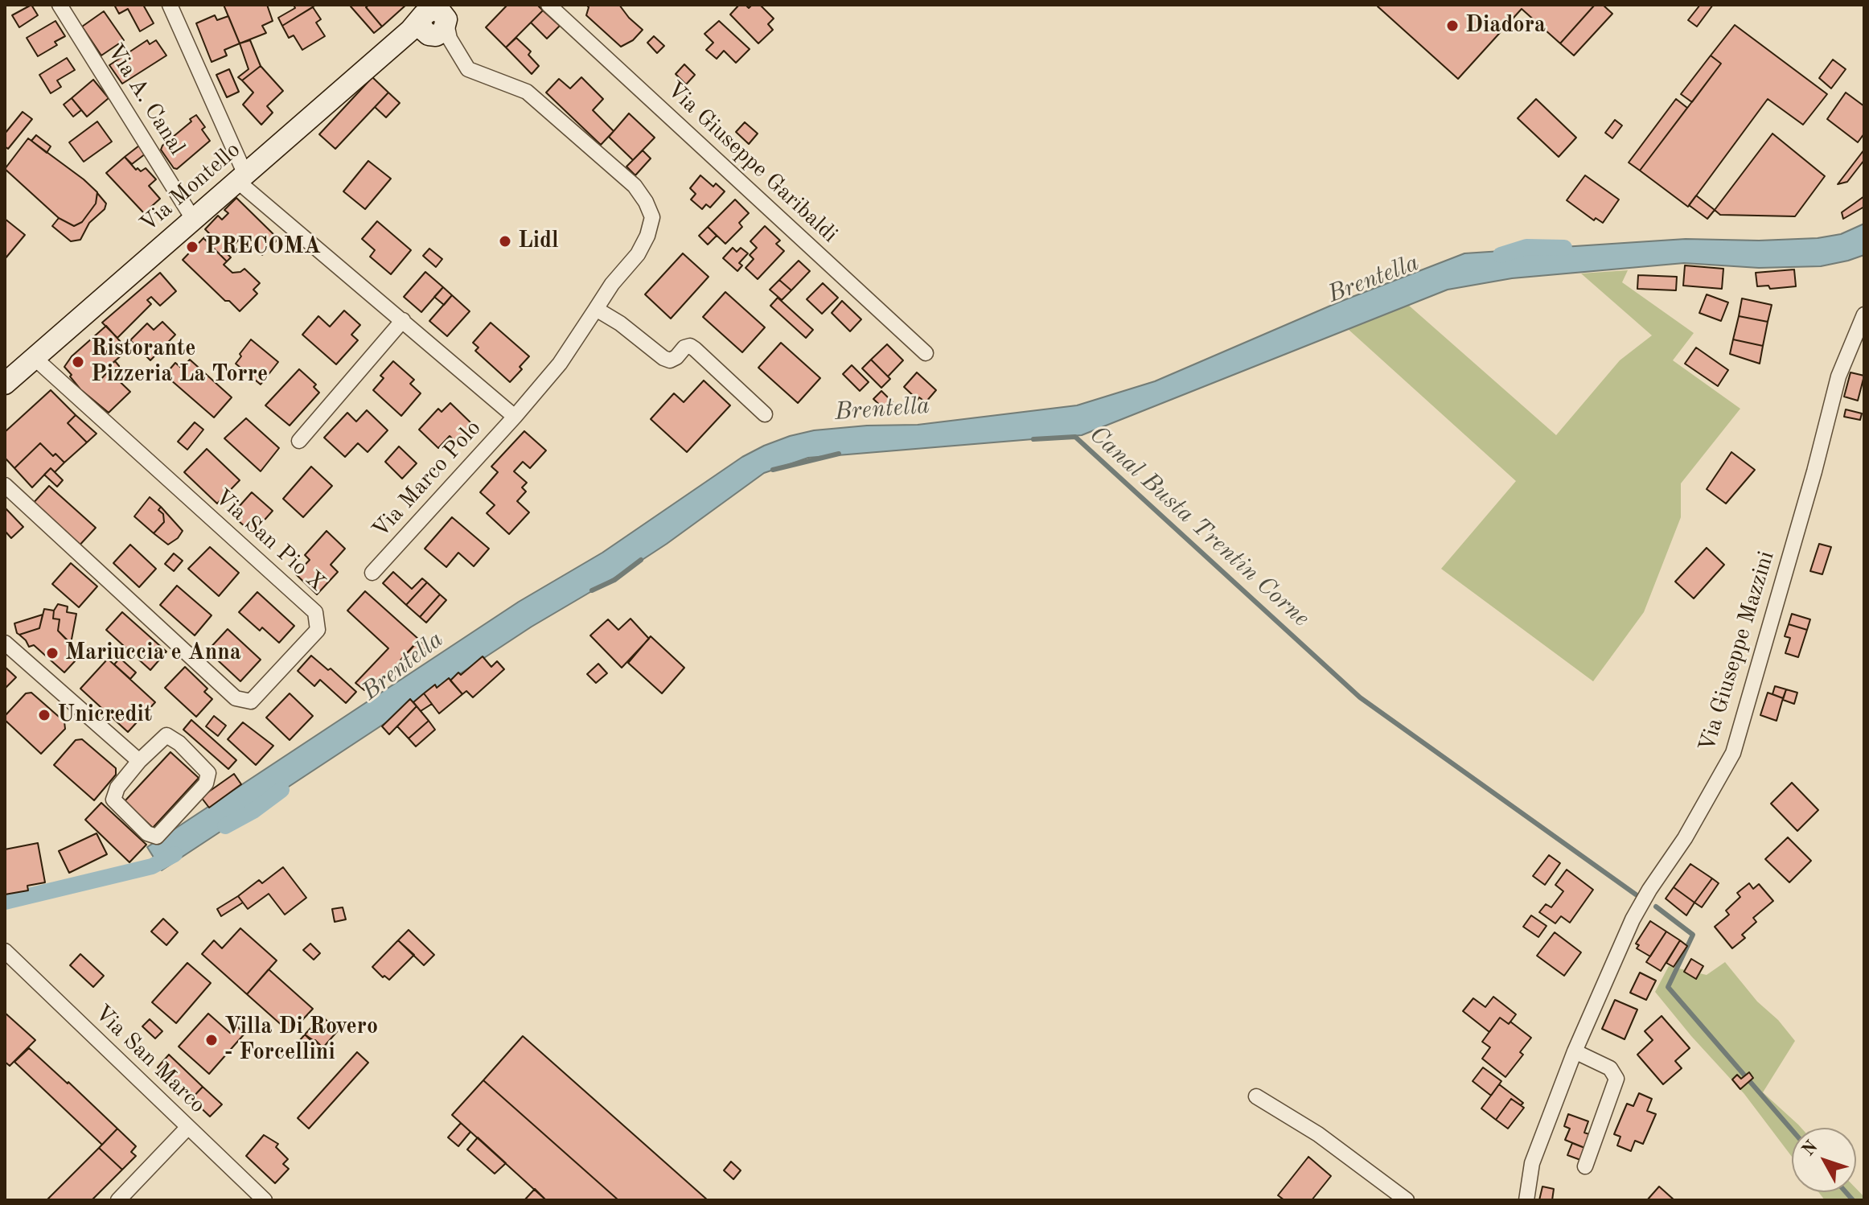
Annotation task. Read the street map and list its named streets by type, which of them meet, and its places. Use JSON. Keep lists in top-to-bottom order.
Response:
{
  "streets": {
    "main road": ["Via Montello"],
    "street": [
      "Via A. Canal",
      "Via Giuseppe Garibaldi",
      "Via Marco Polo",
      "Via San Pio X",
      "Via Giuseppe Mazzini",
      "Via San Marco"
    ]
  },
  "crossings": [
    ["Via A. Canal", "Via Montello"],
    ["Via Montello", "Via Marco Polo"],
    ["Via Montello", "Via San Pio X"]
  ],
  "water": ["Brentella", "Canal Busta Trentin Corne"],
  "places": [
    "Diadora",
    "Lidl",
    "PRECOMA",
    "Ristorante Pizzeria La Torre",
    "Mariuccia e Anna",
    "Unicredit",
    "Villa Di Rovero - Forcellini"
  ],
  "north": "top left"
}
